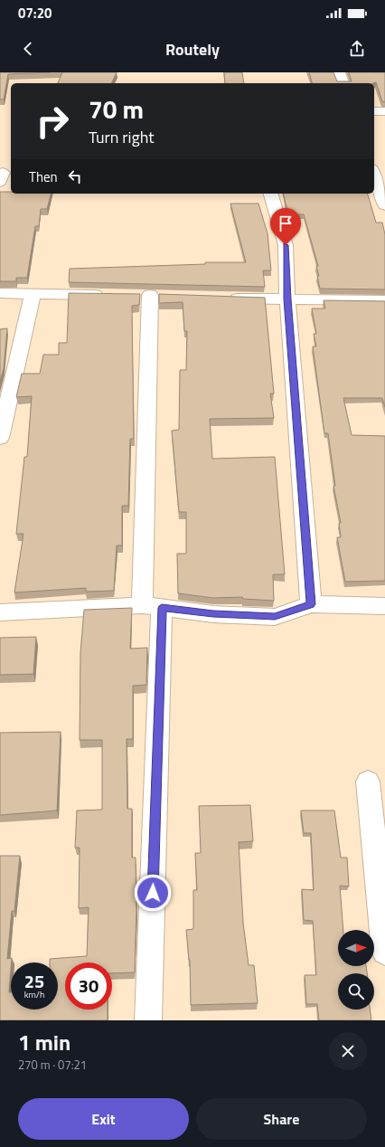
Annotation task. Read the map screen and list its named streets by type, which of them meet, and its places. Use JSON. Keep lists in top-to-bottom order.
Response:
{
  "north": "right",
  "page": {
    "status": "07:20",
    "header": "Routely",
    "turn": ["70 m", "Turn right"],
    "then": "Then",
    "speed": "25 km/h",
    "limit": "30",
    "heading": ["1 min", "270 m · 07:21"],
    "buttons": ["Exit", "Share"]
  }
}
